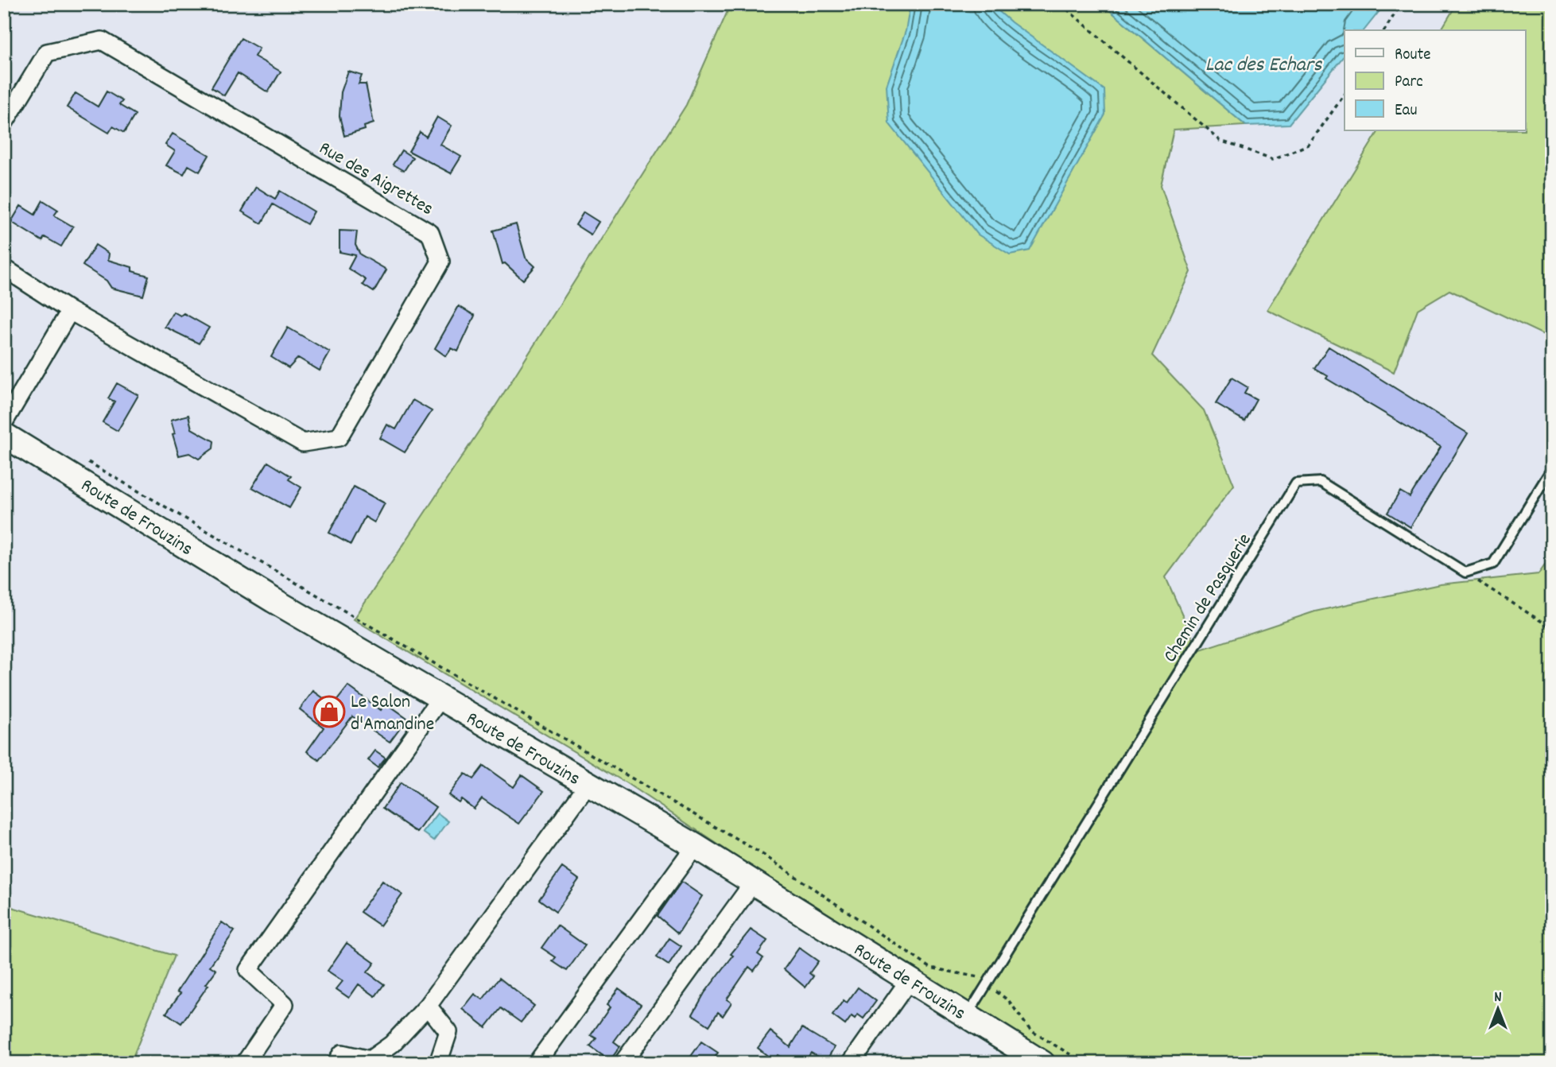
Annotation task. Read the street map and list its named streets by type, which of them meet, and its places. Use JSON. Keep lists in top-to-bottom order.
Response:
{
  "streets": {
    "main road": ["Route de Frouzins"],
    "street": ["Rue des Aigrettes"],
    "lane": ["Chemin de Pasquerie"]
  },
  "crossings": [
    ["Route de Frouzins", "Chemin de Pasquerie"]
  ],
  "water": ["Lac des Echars"],
  "places": {
    "shop": ["Le Salon d'Amandine"]
  },
  "legend": ["Route", "Parc", "Eau"],
  "north": "top"
}
